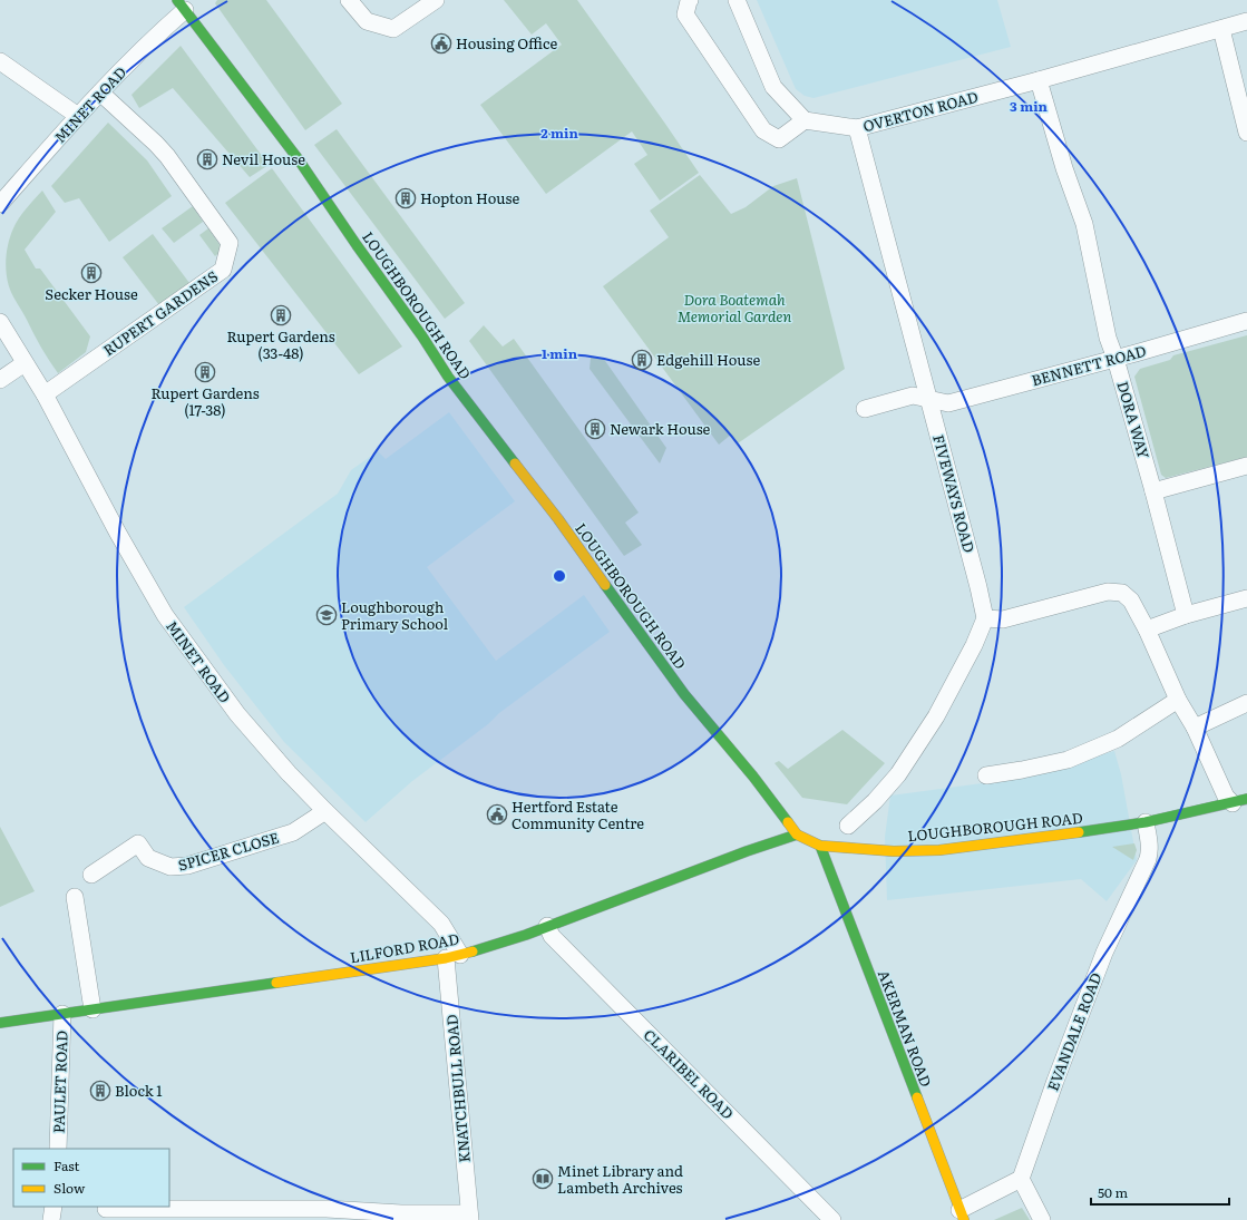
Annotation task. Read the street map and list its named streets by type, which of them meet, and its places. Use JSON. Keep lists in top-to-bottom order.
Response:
{
  "streets": {
    "street": [
      "MINET ROAD",
      "OVERTON ROAD",
      "LOUGHBOROUGH ROAD",
      "RUPERT GARDENS",
      "BENNETT ROAD",
      "DORA WAY",
      "FIVEWAYS ROAD",
      "SPICER CLOSE",
      "LILFORD ROAD",
      "AKERMAN ROAD",
      "EVANDALE ROAD",
      "CLARIBEL ROAD",
      "PAULET ROAD",
      "KNATCHBULL ROAD"
    ]
  },
  "crossings": [
    ["MINET ROAD", "LOUGHBOROUGH ROAD"],
    ["MINET ROAD", "RUPERT GARDENS"],
    ["MINET ROAD", "SPICER CLOSE"],
    ["MINET ROAD", "LILFORD ROAD"],
    ["MINET ROAD", "KNATCHBULL ROAD"],
    ["OVERTON ROAD", "DORA WAY"],
    ["OVERTON ROAD", "FIVEWAYS ROAD"],
    ["LOUGHBOROUGH ROAD", "LILFORD ROAD"],
    ["LOUGHBOROUGH ROAD", "AKERMAN ROAD"],
    ["LOUGHBOROUGH ROAD", "EVANDALE ROAD"],
    ["BENNETT ROAD", "DORA WAY"],
    ["BENNETT ROAD", "FIVEWAYS ROAD"],
    ["LILFORD ROAD", "CLARIBEL ROAD"],
    ["LILFORD ROAD", "PAULET ROAD"],
    ["LILFORD ROAD", "KNATCHBULL ROAD"]
  ],
  "parks": ["Dora Boatemah Memorial Garden"],
  "places": {
    "public building": ["Housing Office", "Hertford Estate Community Centre"],
    "building": [
      "Nevil House",
      "Hopton House",
      "Secker House",
      "Rupert Gardens (33-48)",
      "Edgehill House",
      "Rupert Gardens (17-38)",
      "Newark House",
      "Block 1"
    ],
    "school or university": ["Loughborough Primary School"],
    "library": ["Minet Library and Lambeth Archives"]
  },
  "legend": ["Fast", "Slow"],
  "scale_bar": "50 m",
  "rings": ["3 min", "2 min", "1 min"]
}
